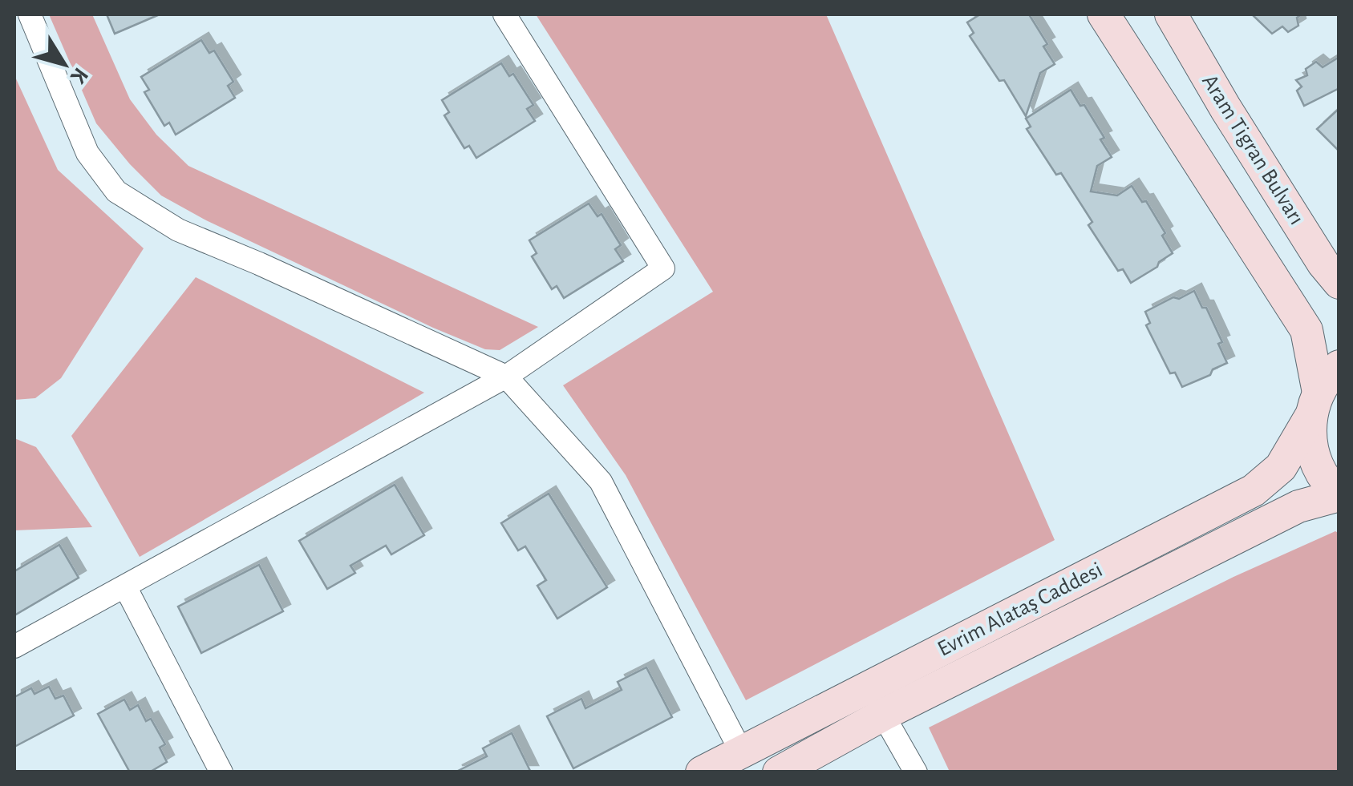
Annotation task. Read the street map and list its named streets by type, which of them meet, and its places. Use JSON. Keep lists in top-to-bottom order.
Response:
{
  "streets": {
    "main road": ["Aram Tigran Bulvarı", "Evrim Alataş Caddesi"]
  },
  "north": "bottom right"
}
